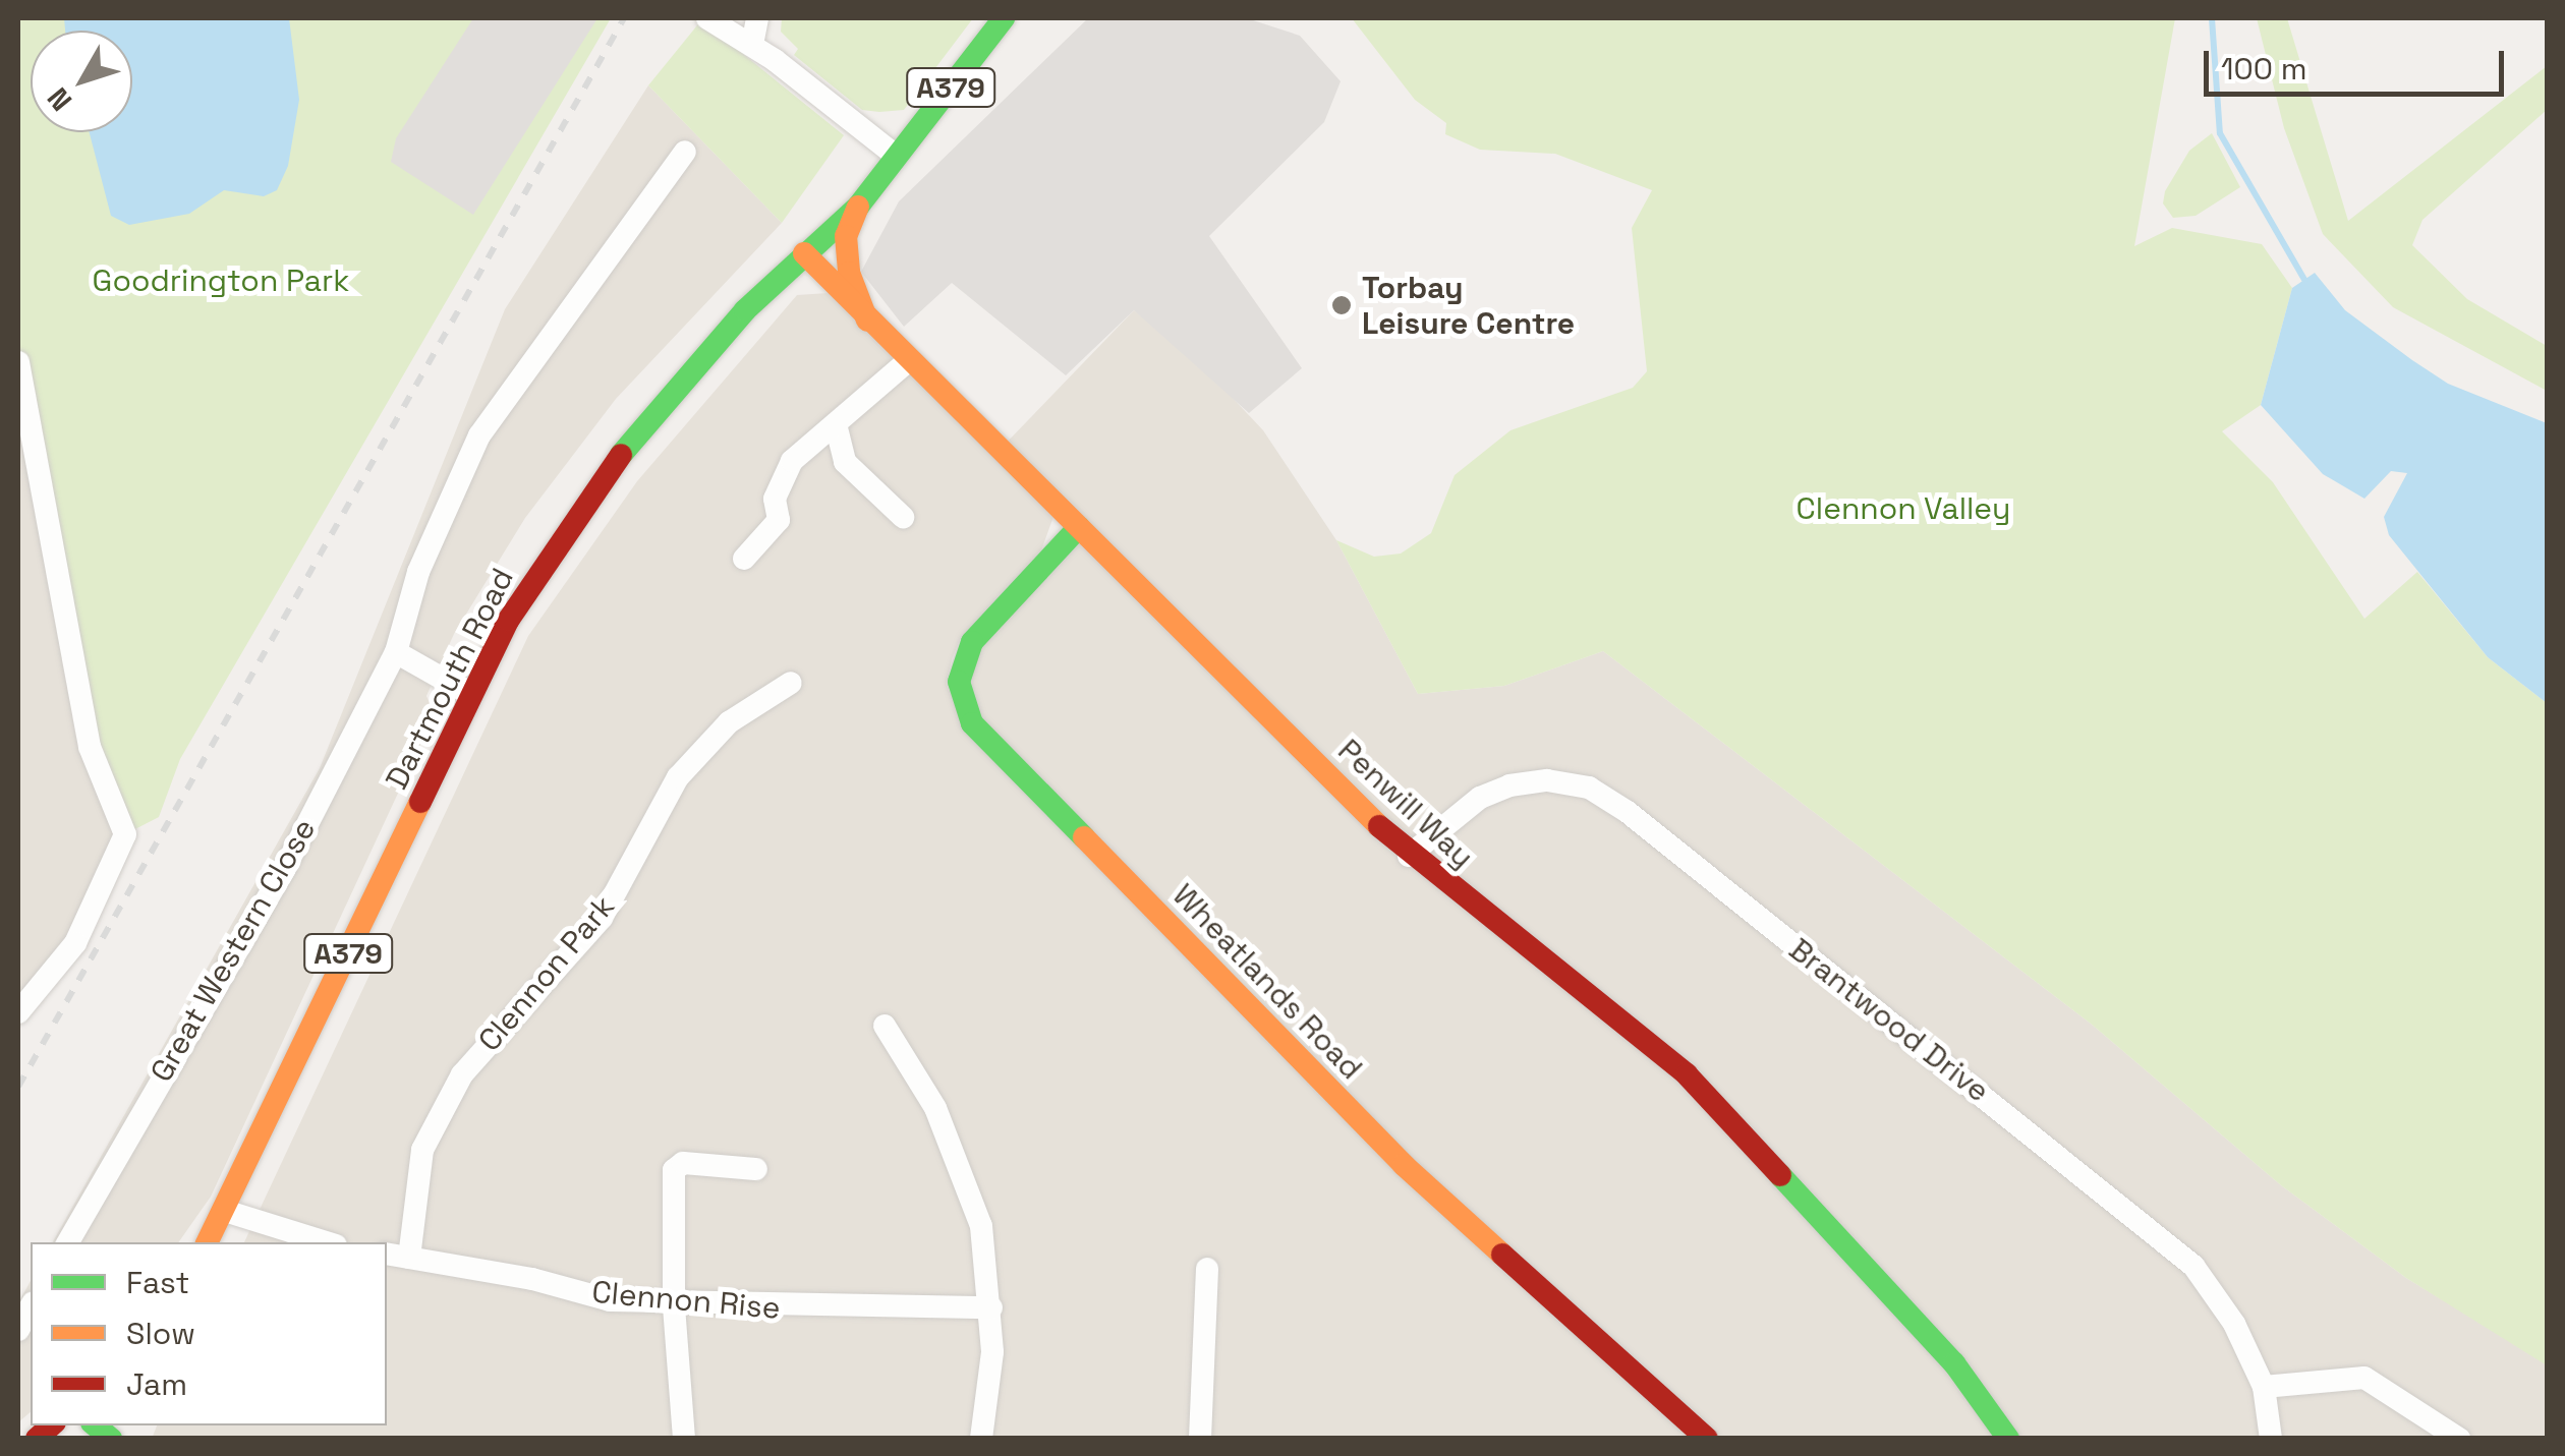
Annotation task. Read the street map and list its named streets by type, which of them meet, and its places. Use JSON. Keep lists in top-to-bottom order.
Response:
{
  "streets": {
    "street": [
      "A379",
      "Dartmouth Road",
      "Penwill Way",
      "Great Western Close",
      "Clennon Park",
      "Wheatlands Road",
      "Brantwood Drive",
      "Clennon Rise"
    ]
  },
  "crossings": [
    ["A379", "Dartmouth Road"],
    ["A379", "Penwill Way"],
    ["Dartmouth Road", "Penwill Way"],
    ["Penwill Way", "Wheatlands Road"],
    ["Penwill Way", "Brantwood Drive"],
    ["Clennon Park", "Clennon Rise"]
  ],
  "parks": ["Goodrington Park", "Clennon Valley"],
  "places": ["Torbay Leisure Centre"],
  "legend": ["Fast", "Slow", "Jam"],
  "scale_bar": "100 m",
  "north": "bottom left"
}
